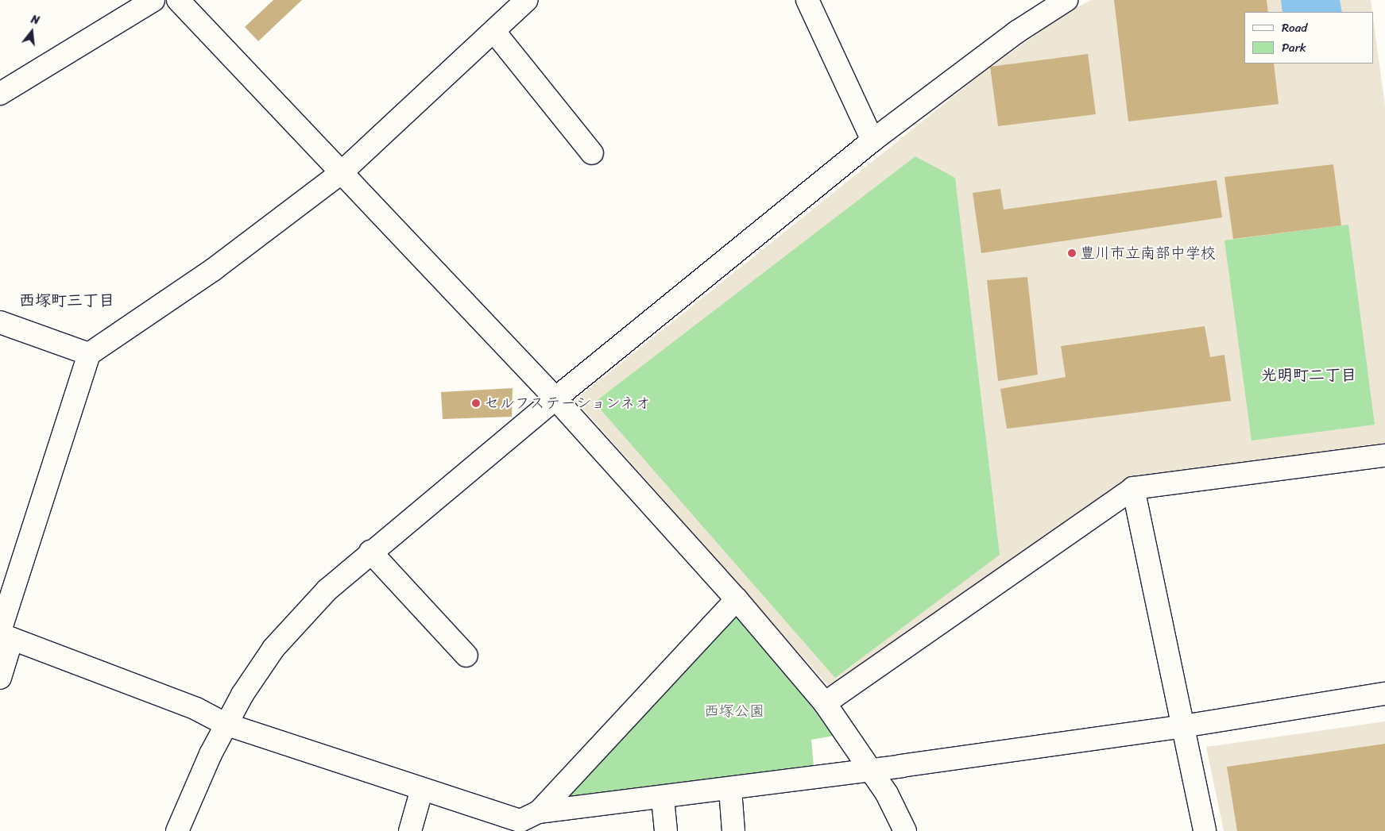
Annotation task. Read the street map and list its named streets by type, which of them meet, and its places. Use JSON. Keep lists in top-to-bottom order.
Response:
{
  "districts": ["西塚町三丁目", "光明町二丁目"],
  "parks": ["西塚公園"],
  "places": ["豊川市立南部中学校", "セルフステーションネオ"],
  "legend": ["Road", "Park"],
  "north": "top"
}
